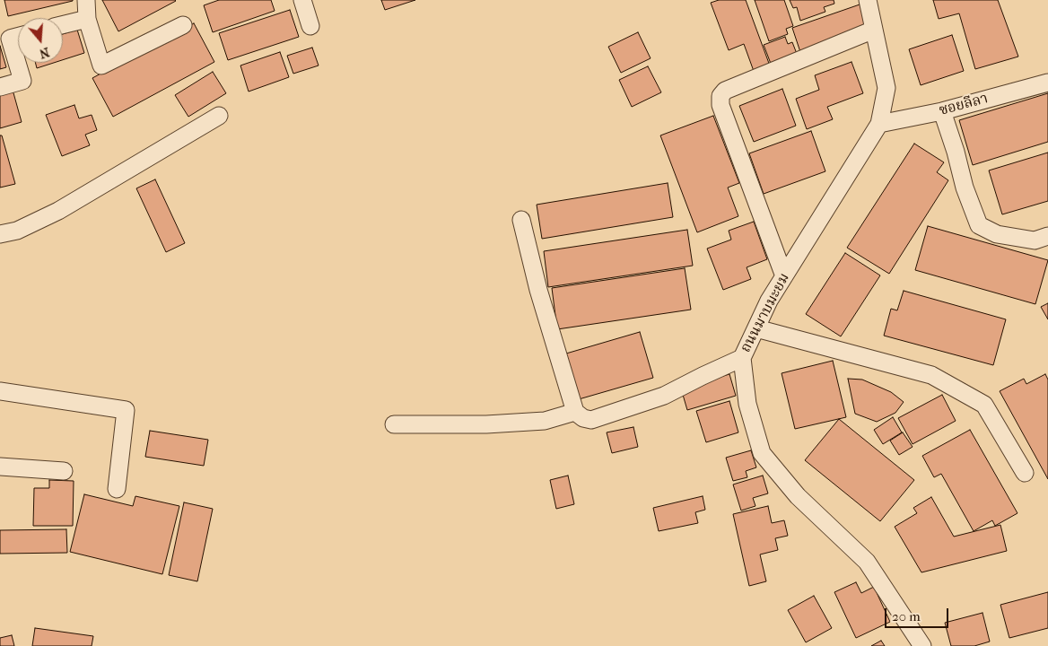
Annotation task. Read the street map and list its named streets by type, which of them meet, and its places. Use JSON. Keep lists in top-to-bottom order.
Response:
{
  "streets": {
    "street": ["ซอยลีลา", "ถนนมาบมะยม"]
  },
  "crossings": [
    ["ซอยลีลา", "ถนนมาบมะยม"]
  ],
  "scale_bar": "20 m",
  "north": "bottom"
}
